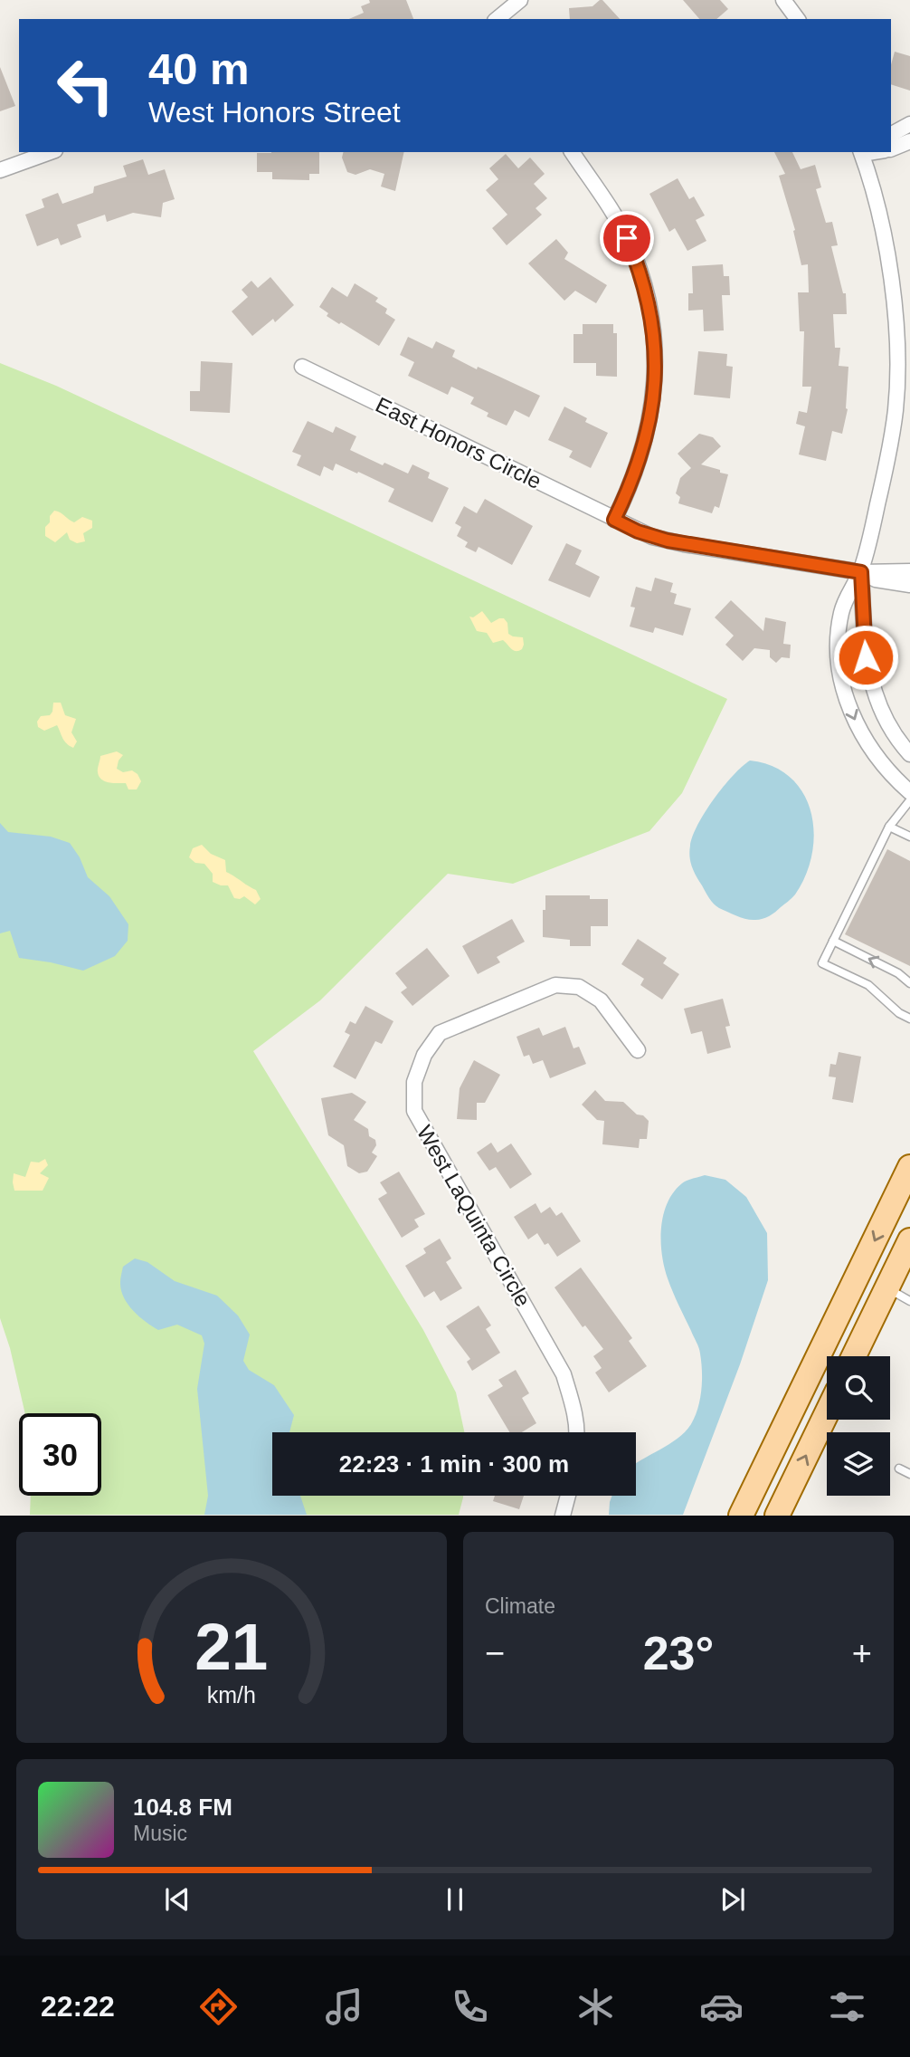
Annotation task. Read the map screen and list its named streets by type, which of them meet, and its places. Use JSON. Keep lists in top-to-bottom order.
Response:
{
  "streets": {
    "street": ["East Honors Circle", "West LaQuinta Circle"]
  },
  "page": {
    "turn": ["40 m", "West Honors Street"],
    "limit": "30",
    "trip": "22:23 · 1 min · 300 m",
    "tile": "Climate",
    "heat": ["−", "23°", "+"],
    "song": ["104.8 FM", "Music"],
    "tabs": "22:22",
    "gauge": ["21", "km/h"]
  }
}
